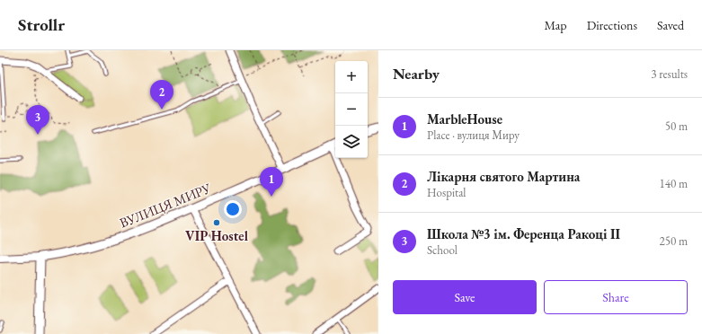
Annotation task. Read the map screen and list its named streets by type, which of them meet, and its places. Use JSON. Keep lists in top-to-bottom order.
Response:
{
  "streets": {
    "main road": ["ВУЛИЦЯ МИРУ"]
  },
  "places": ["VIP Hostel"],
  "page": {
    "header": "Strollr",
    "nav": ["Map", "Directions", "Saved"],
    "heading": ["Nearby", "3 results"],
    "map_buttons": ["+", "−"],
    "pins": ["2", "3", "1"],
    "list": [
      {
        "mark": "1",
        "name": "MarbleHouse",
        "note": "Place · вулиця Миру",
        "value": "50 m"
      },
      {
        "mark": "2",
        "name": "Лікарня святого Мартина",
        "note": "Hospital",
        "value": "140 m"
      },
      {
        "mark": "3",
        "name": "Школа №3 ім. Ференца Ракоці II",
        "note": "School",
        "value": "250 m"
      }
    ],
    "buttons": ["Save", "Share"]
  }
}
